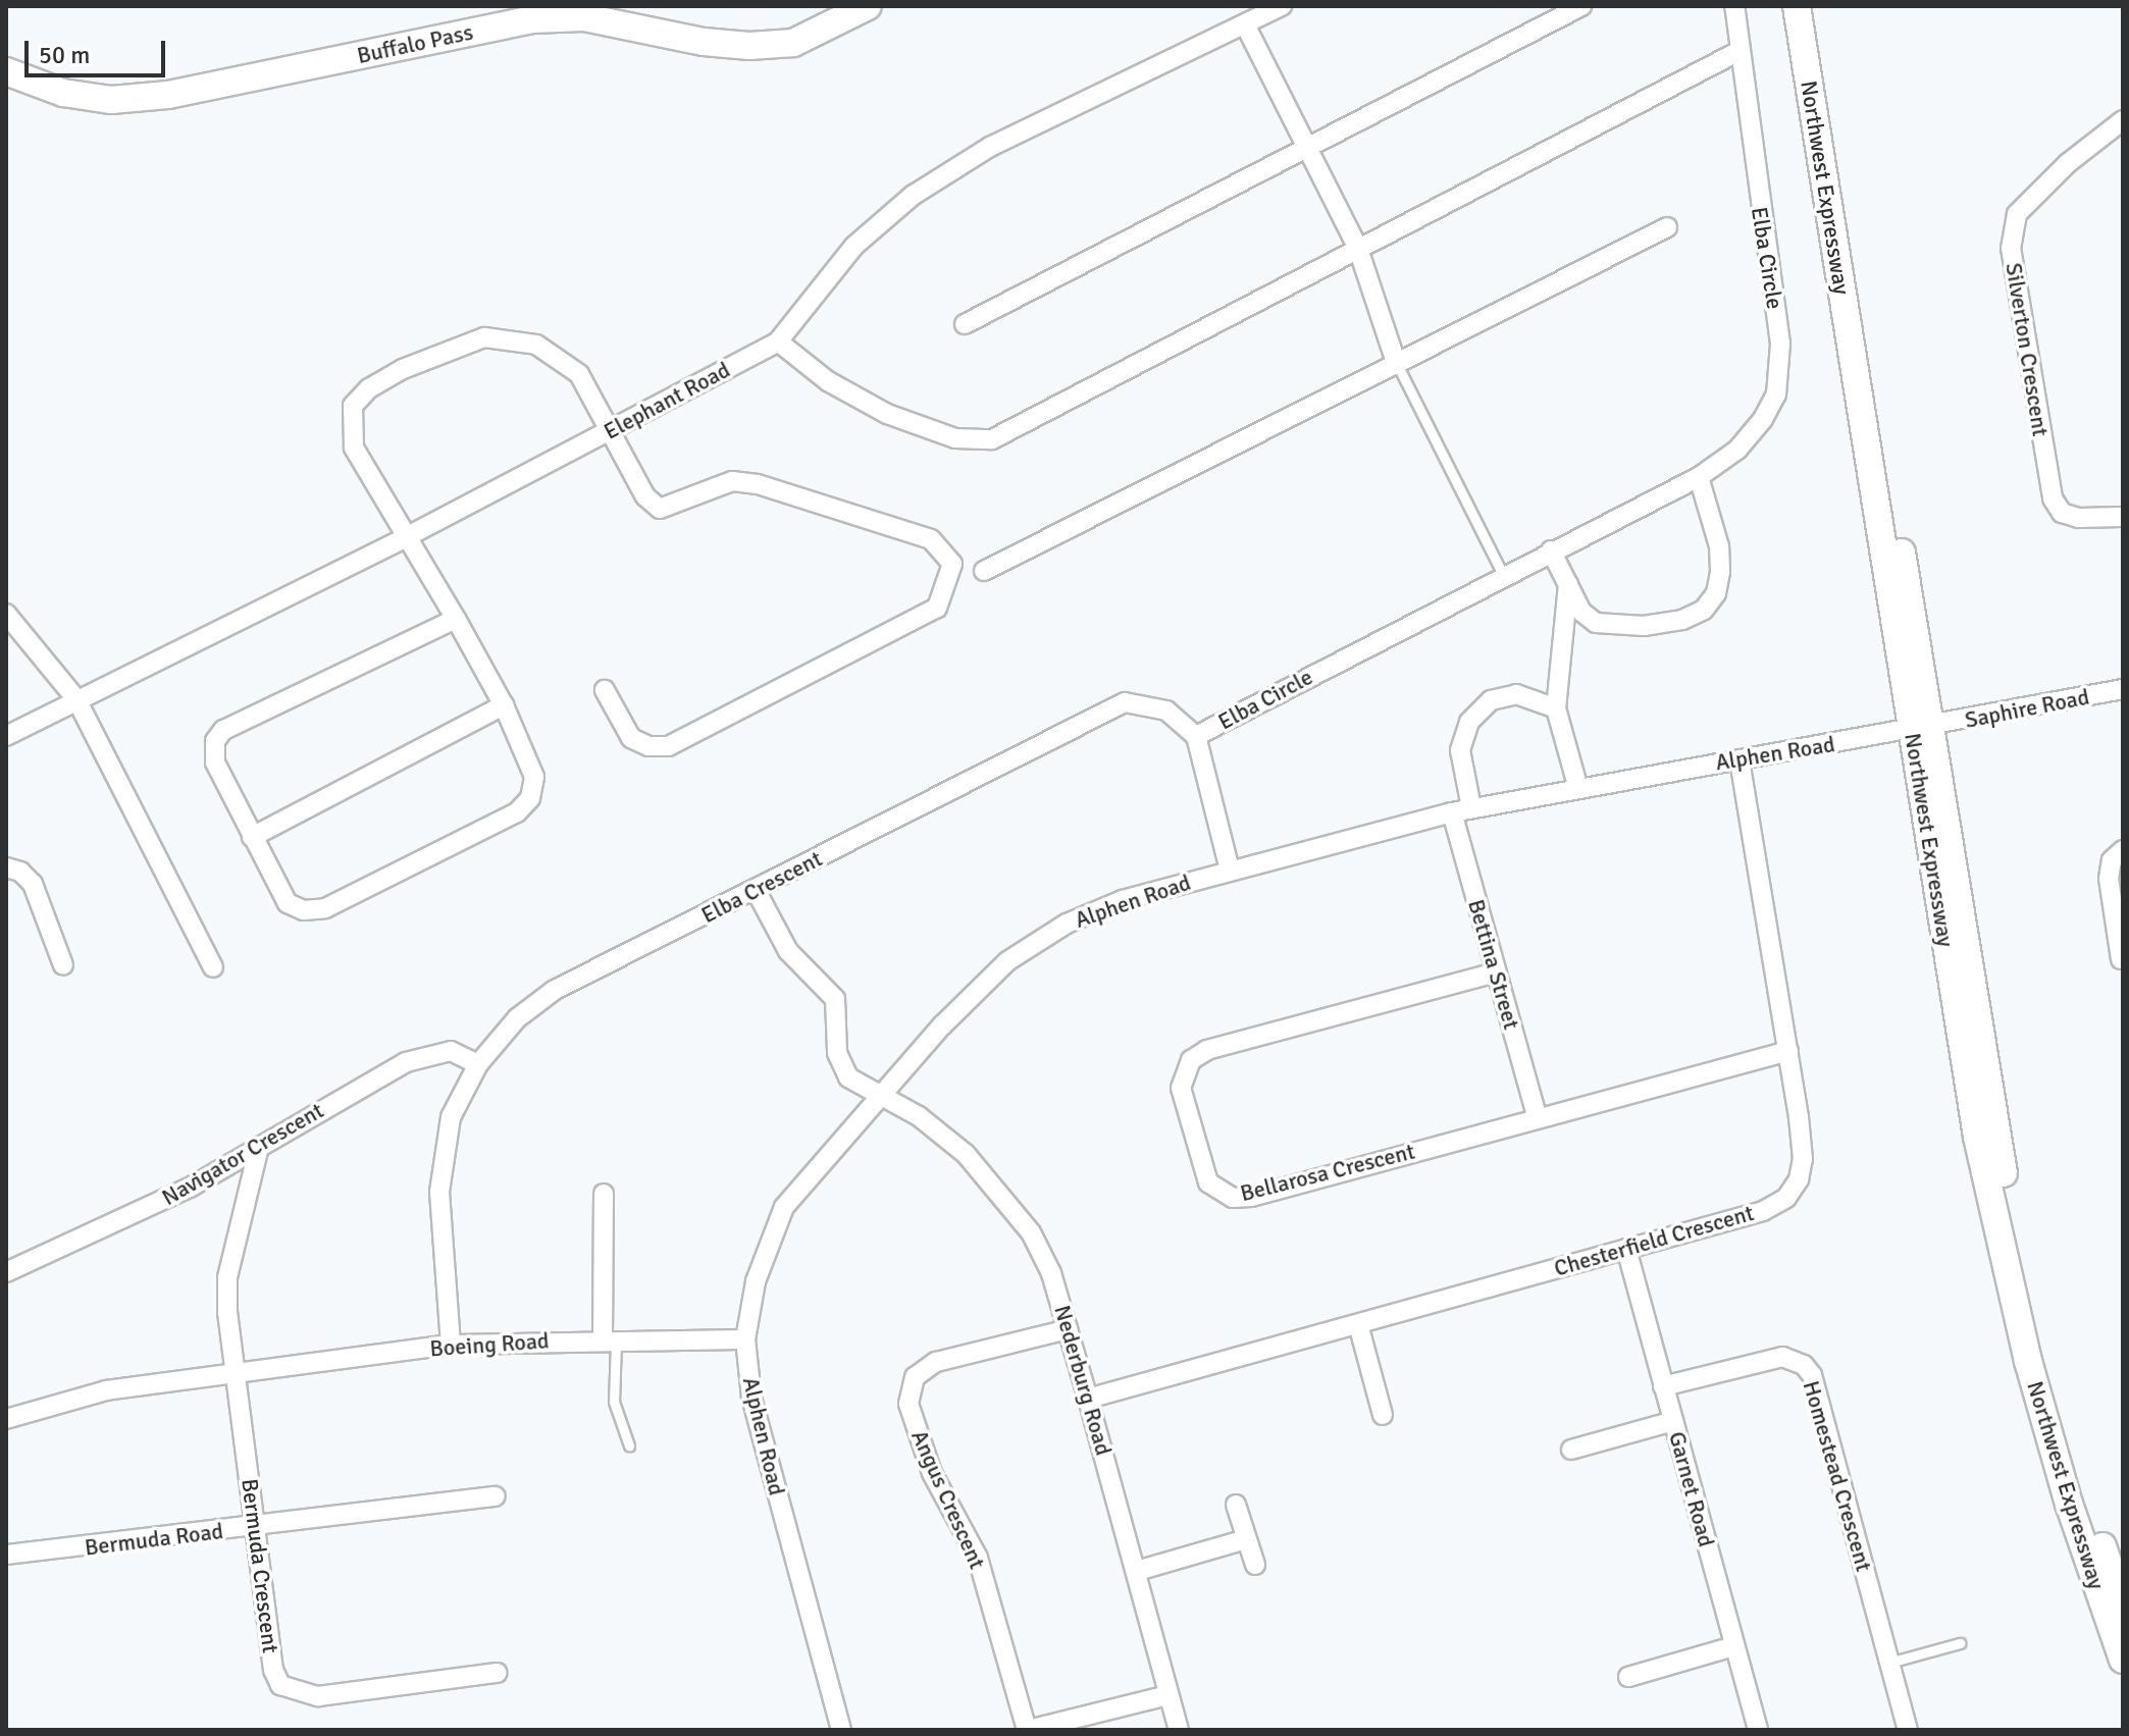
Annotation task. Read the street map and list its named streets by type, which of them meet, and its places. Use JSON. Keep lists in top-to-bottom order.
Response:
{
  "streets": {
    "main road": ["Buffalo Pass", "Northwest Expressway"],
    "street": [
      "Elba Circle",
      "Silverton Crescent",
      "Elephant Road",
      "Saphire Road",
      "Alphen Road",
      "Elba Crescent",
      "Bettina Street",
      "Navigator Crescent",
      "Bellarosa Crescent",
      "Chesterfield Crescent",
      "Boeing Road",
      "Nederburg Road",
      "Homestead Crescent",
      "Garnet Road",
      "Angus Crescent",
      "Bermuda Road",
      "Bermuda Crescent"
    ]
  },
  "crossings": [
    ["Northwest Expressway", "Saphire Road"],
    ["Northwest Expressway", "Alphen Road"],
    ["Elba Circle", "Elba Crescent"],
    ["Saphire Road", "Alphen Road"],
    ["Alphen Road", "Bettina Street"],
    ["Alphen Road", "Chesterfield Crescent"],
    ["Alphen Road", "Boeing Road"],
    ["Alphen Road", "Nederburg Road"],
    ["Elba Crescent", "Navigator Crescent"],
    ["Elba Crescent", "Boeing Road"],
    ["Elba Crescent", "Nederburg Road"],
    ["Bettina Street", "Bellarosa Crescent"],
    ["Navigator Crescent", "Bermuda Crescent"],
    ["Bellarosa Crescent", "Chesterfield Crescent"],
    ["Chesterfield Crescent", "Nederburg Road"],
    ["Chesterfield Crescent", "Garnet Road"],
    ["Boeing Road", "Bermuda Crescent"],
    ["Nederburg Road", "Angus Crescent"],
    ["Homestead Crescent", "Garnet Road"],
    ["Bermuda Road", "Bermuda Crescent"]
  ],
  "scale_bar": "50 m"
}
